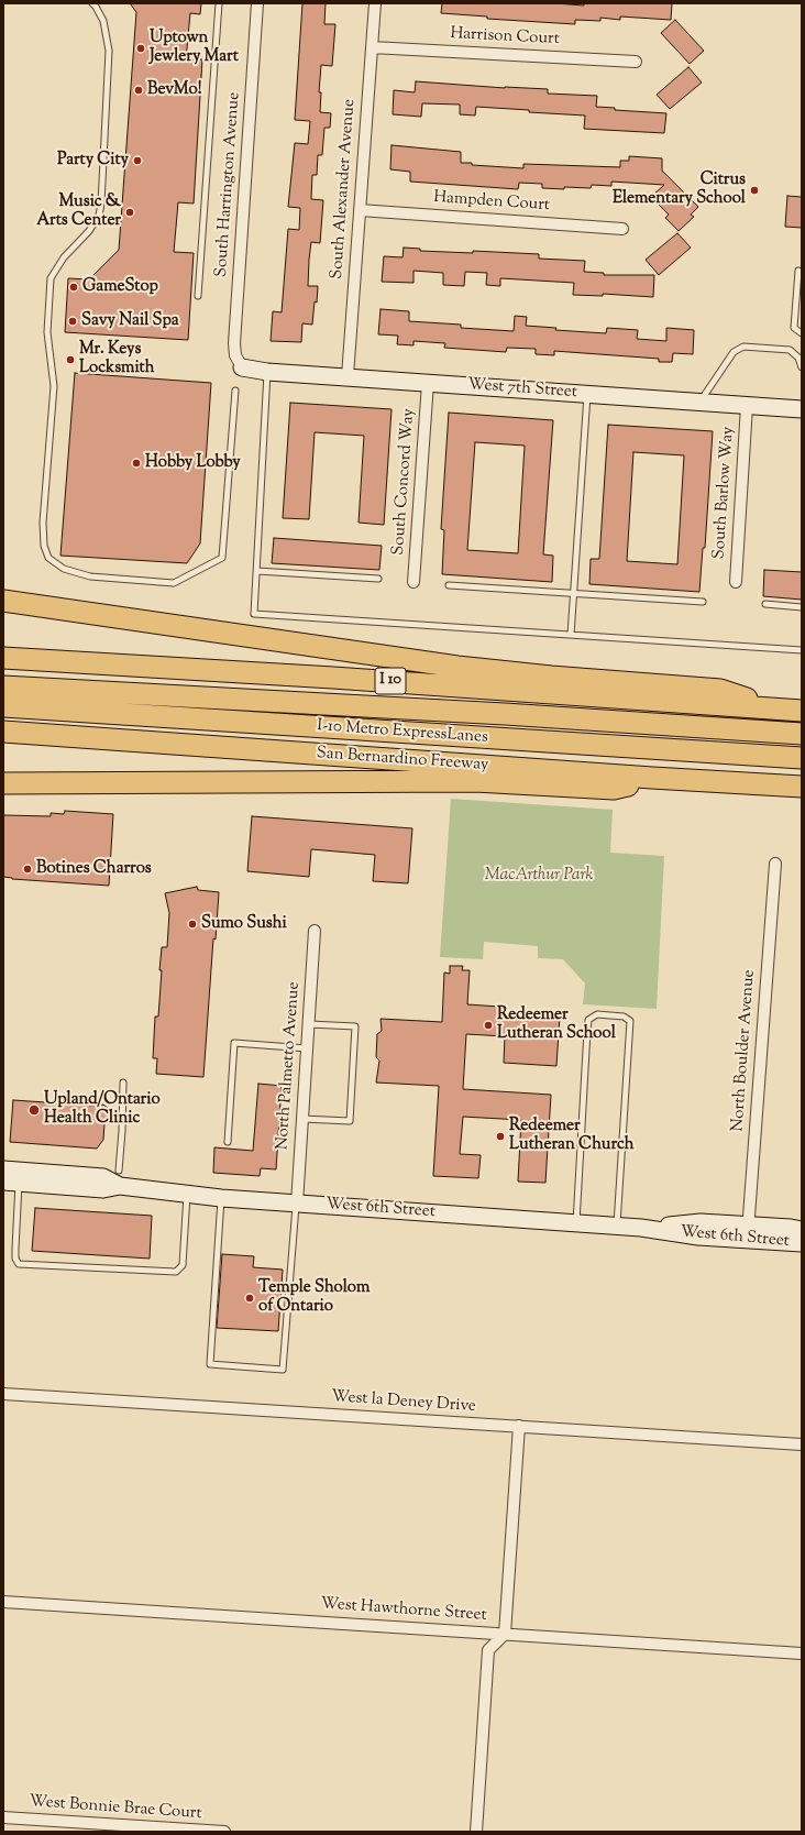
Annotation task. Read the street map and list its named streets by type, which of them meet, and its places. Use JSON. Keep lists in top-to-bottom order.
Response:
{
  "streets": {
    "highway": ["I 10", "I-10 Metro ExpressLanes", "San Bernardino Freeway"],
    "street": [
      "Harrison Court",
      "South Harrington Avenue",
      "South Alexander Avenue",
      "Hampden Court",
      "West 7th Street",
      "South Concord Way",
      "South Barlow Way",
      "North Boulder Avenue",
      "North Palmetto Avenue",
      "West 6th Street",
      "West la Deney Drive",
      "West Hawthorne Street",
      "West Bonnie Brae Court"
    ]
  },
  "crossings": [
    ["Harrison Court", "South Alexander Avenue"],
    ["South Harrington Avenue", "West 7th Street"],
    ["South Alexander Avenue", "Hampden Court"],
    ["South Alexander Avenue", "West 7th Street"],
    ["West 7th Street", "South Concord Way"],
    ["West 7th Street", "South Barlow Way"],
    ["North Boulder Avenue", "West 6th Street"],
    ["North Palmetto Avenue", "West 6th Street"]
  ],
  "parks": ["MacArthur Park"],
  "places": [
    "Uptown Jewlery Mart",
    "BevMo!",
    "Party City",
    "Citrus Elementary School",
    "Music & Arts Center",
    "GameStop",
    "Savy Nail Spa",
    "Mr. Keys Locksmith",
    "Hobby Lobby",
    "Botines Charros",
    "Sumo Sushi",
    "Redeemer Lutheran School",
    "Upland/Ontario Health Clinic",
    "Redeemer Lutheran Church",
    "Temple Sholom of Ontario"
  ]
}
